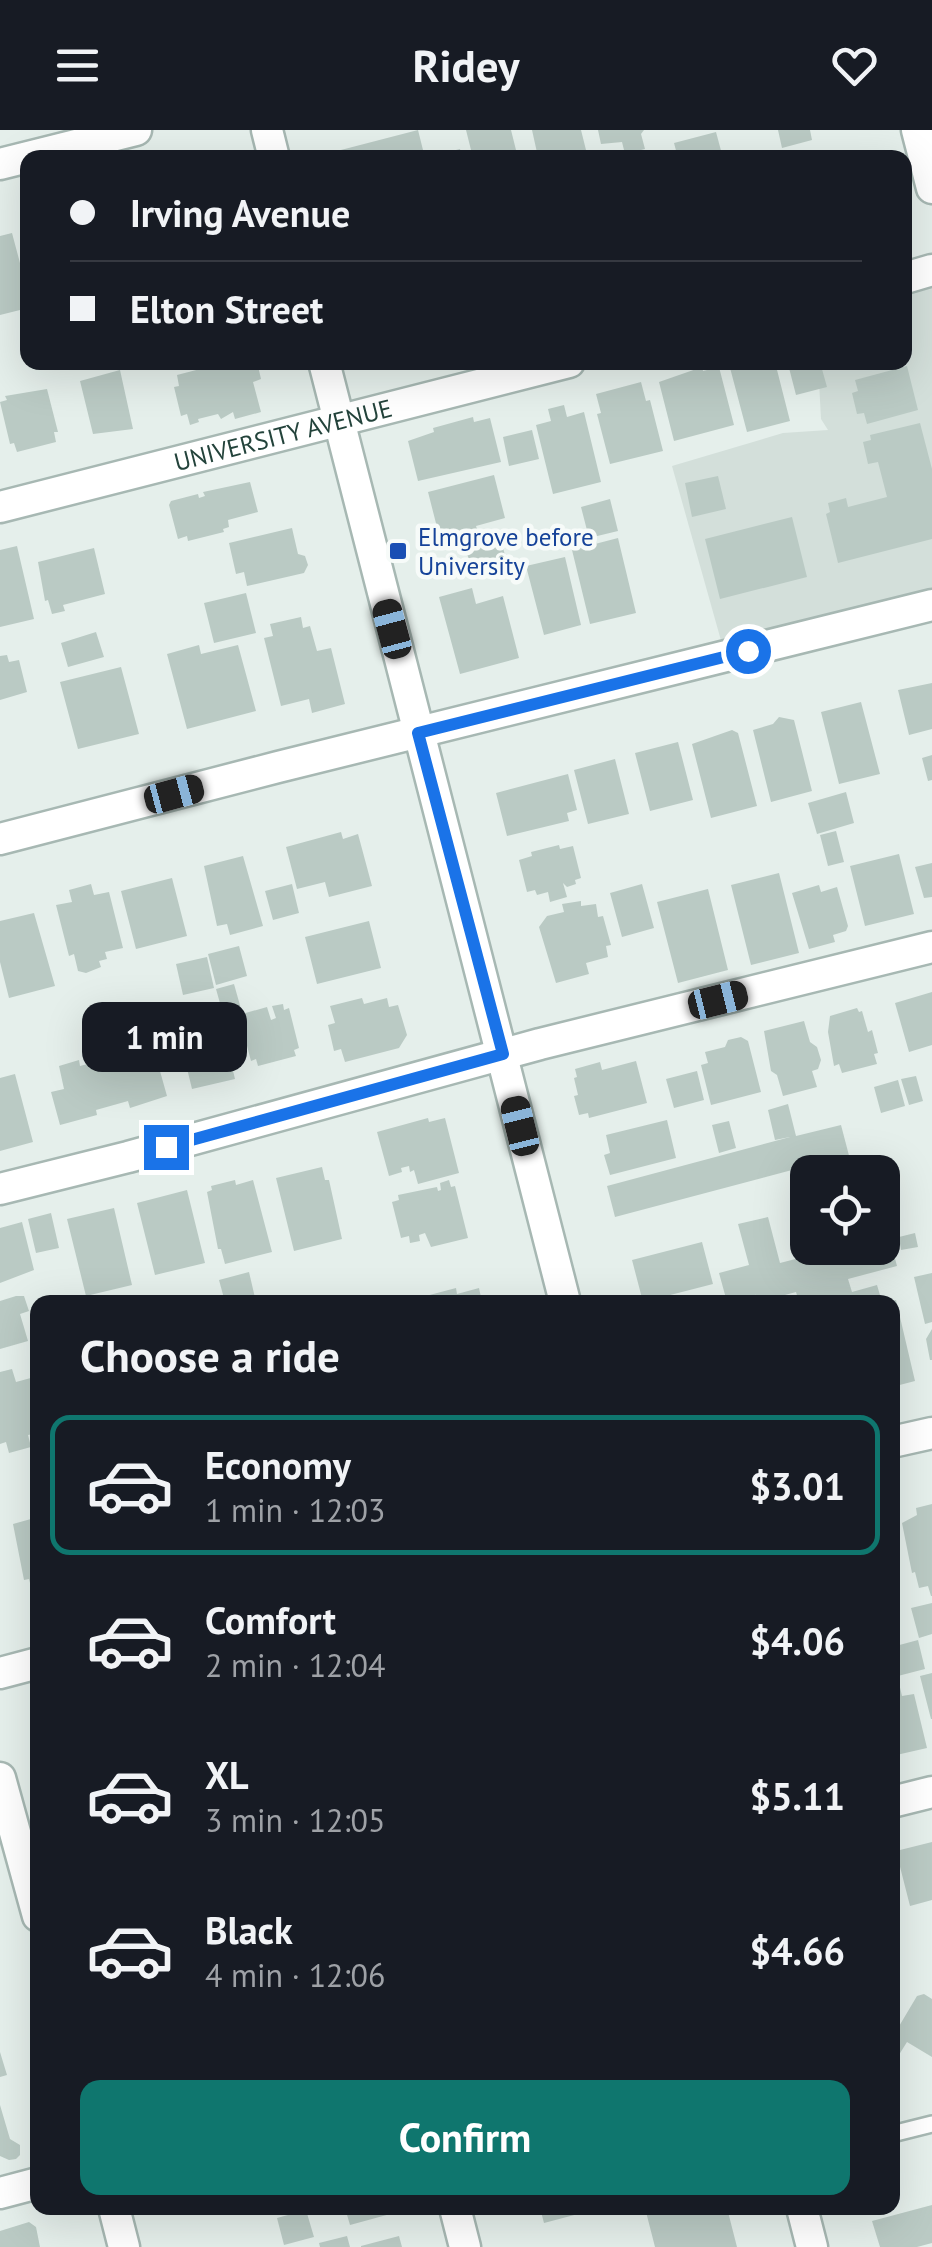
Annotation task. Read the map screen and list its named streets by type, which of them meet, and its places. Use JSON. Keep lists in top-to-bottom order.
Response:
{
  "streets": {
    "street": ["UNIVERSITY AVENUE"]
  },
  "places": {
    "transit": ["Elmgrove before University"]
  },
  "page": {
    "header": "Ridey",
    "banner": ["Irving Avenue", "Elton Street"],
    "bubble": "1 min",
    "heading": "Choose a ride",
    "list": [
      {
        "name": "Economy",
        "note": "1 min · 12:03",
        "value": "$3.01"
      },
      {
        "name": "Comfort",
        "note": "2 min · 12:04",
        "value": "$4.06"
      },
      {
        "name": "XL",
        "note": "3 min · 12:05",
        "value": "$5.11"
      },
      {
        "name": "Black",
        "note": "4 min · 12:06",
        "value": "$4.66"
      }
    ],
    "buttons": "Confirm"
  }
}
